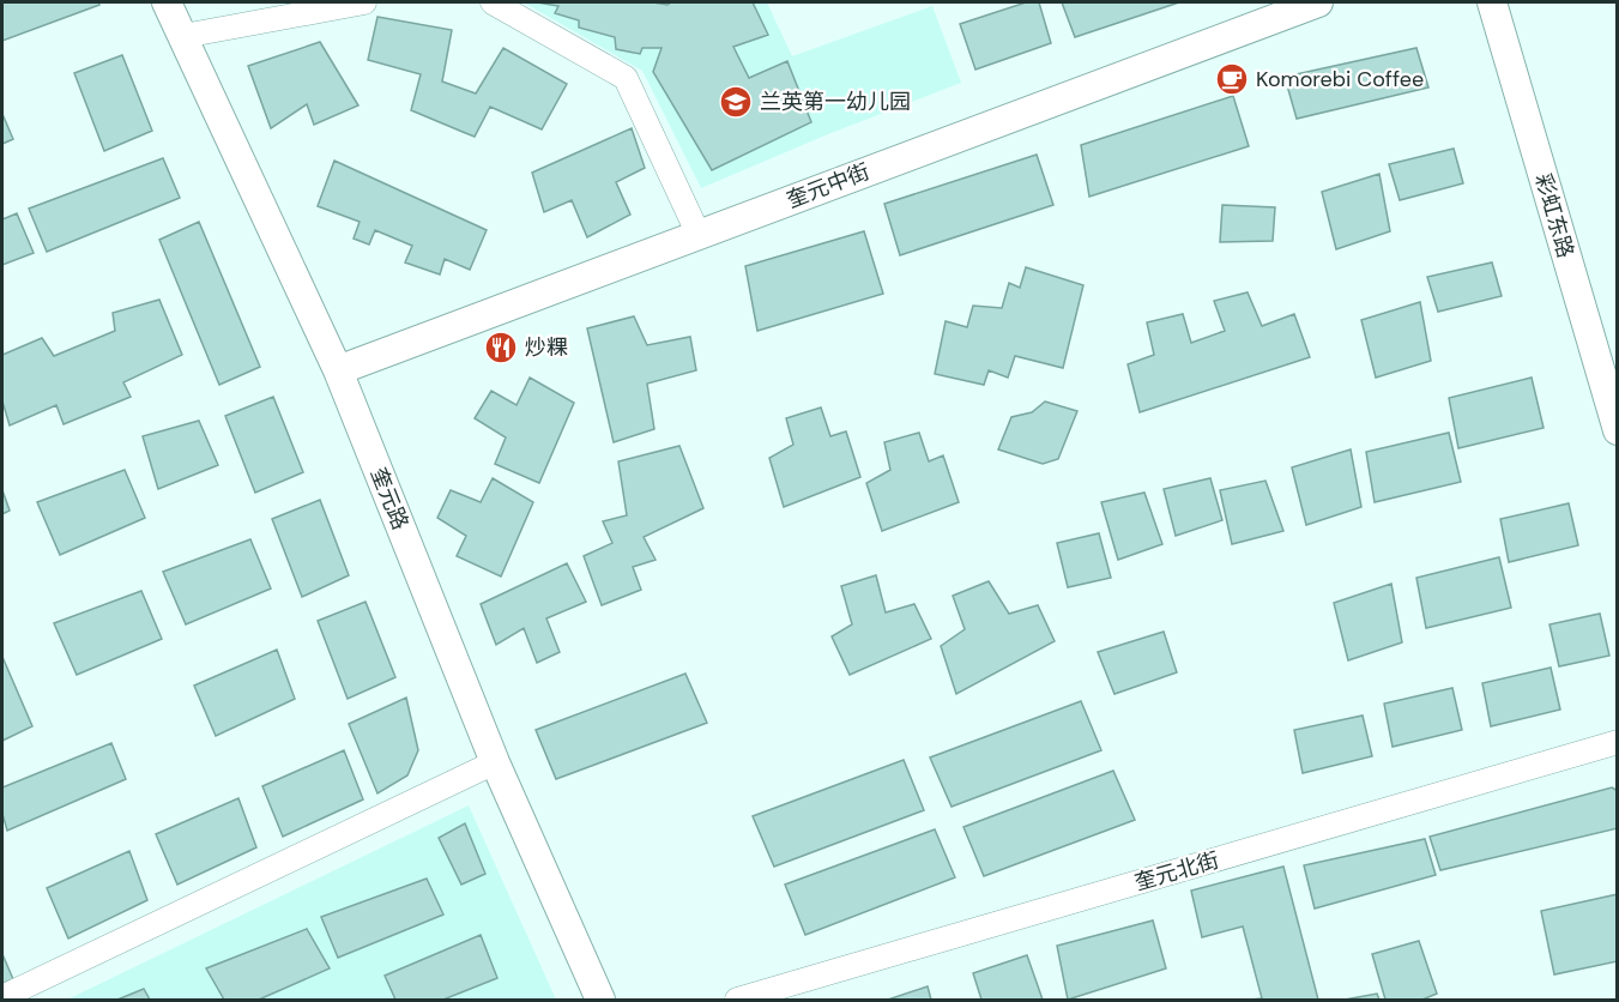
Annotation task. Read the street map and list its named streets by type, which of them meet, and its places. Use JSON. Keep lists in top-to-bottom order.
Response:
{
  "streets": {
    "street": [
      "奎元中街",
      "彩虹东路",
      "奎元路",
      "奎元北街"
    ]
  },
  "crossings": [
    ["奎元中街", "奎元路"]
  ],
  "places": {
    "cafe": ["Komorebi Coffee"],
    "school or university": ["兰英第一幼儿园"],
    "restaurant": ["炒粿"]
  }
}
